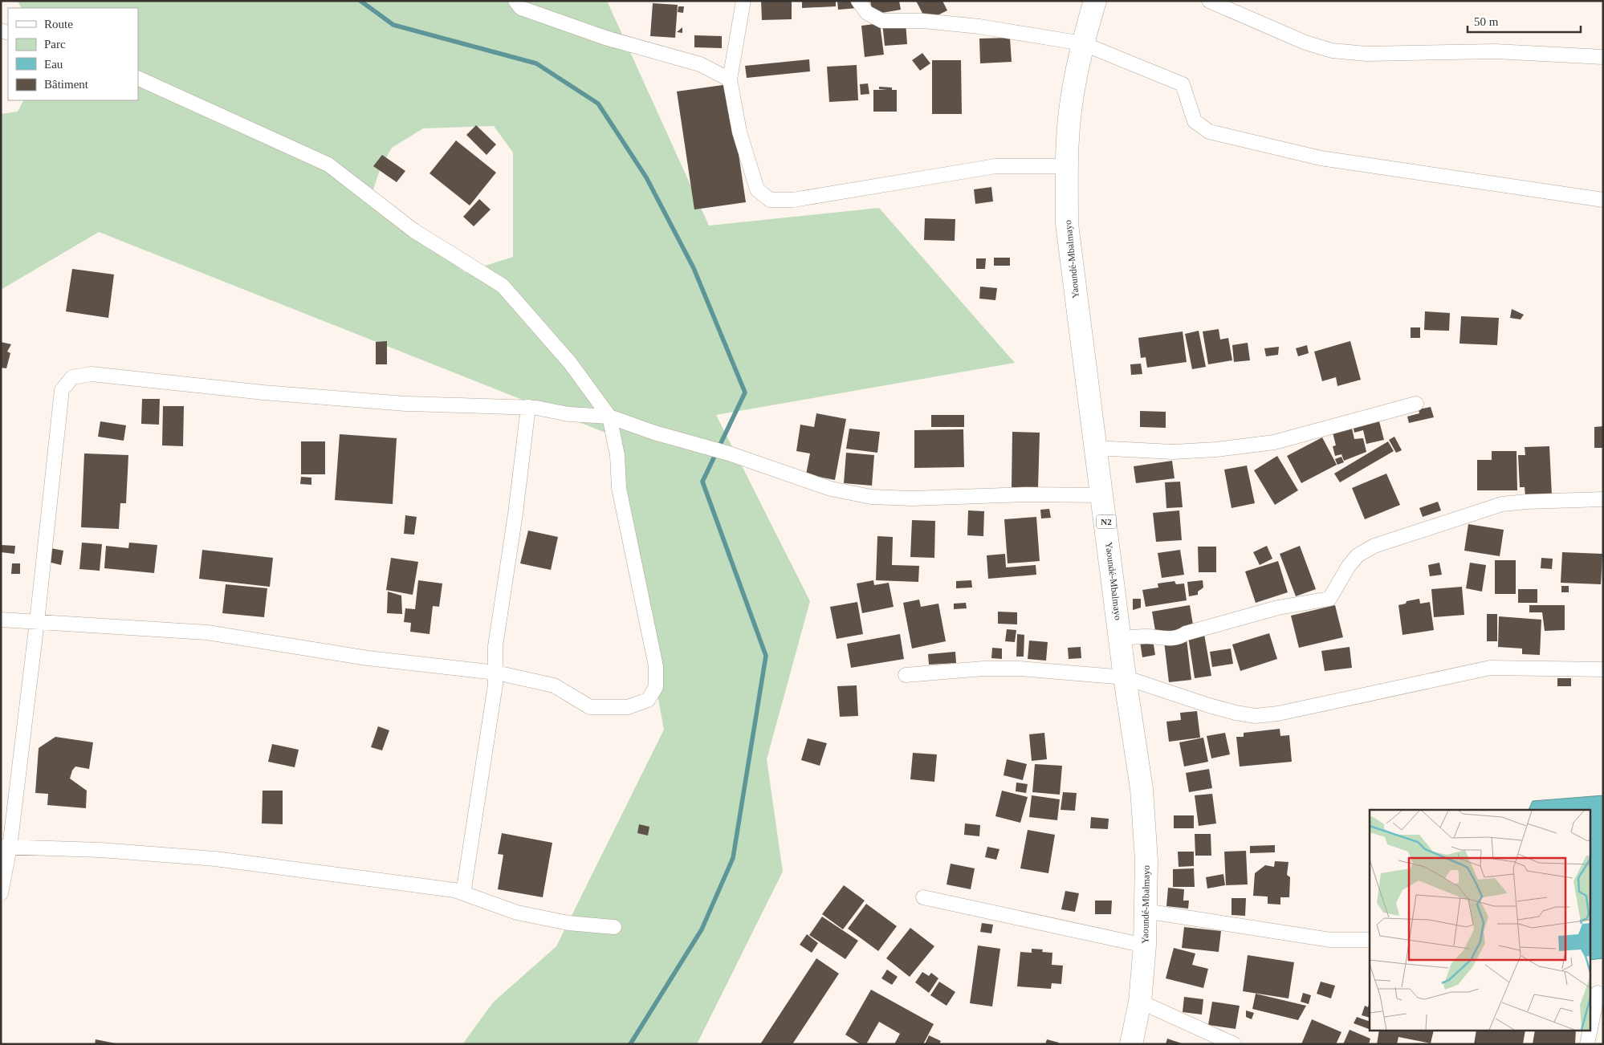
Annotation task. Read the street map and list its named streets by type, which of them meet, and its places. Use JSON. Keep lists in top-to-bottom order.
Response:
{
  "streets": {
    "highway": ["Yaoundé-Mbalmayo", "N2"]
  },
  "legend": [
    "Route",
    "Parc",
    "Eau",
    "Bâtiment"
  ],
  "scale_bar": "50 m"
}
